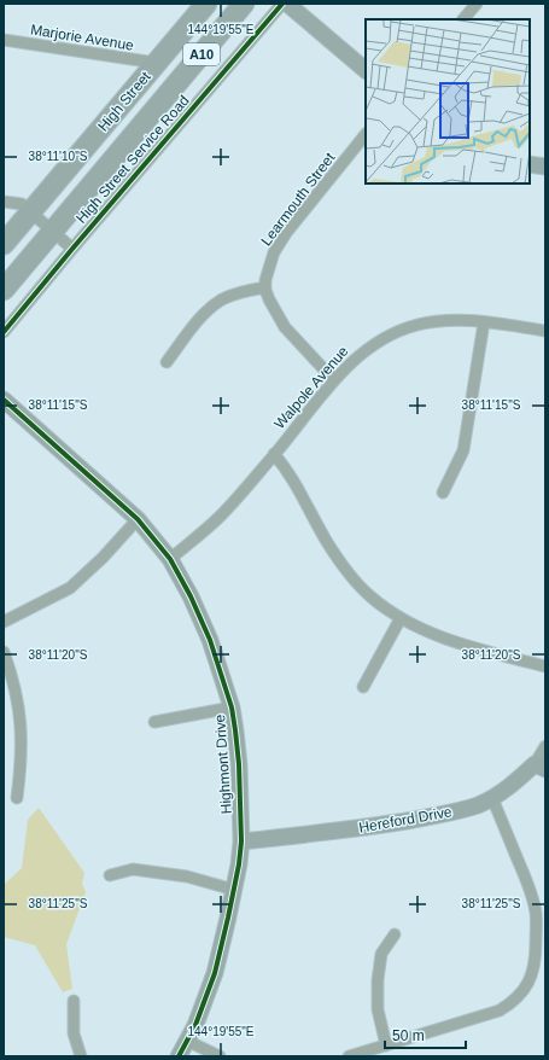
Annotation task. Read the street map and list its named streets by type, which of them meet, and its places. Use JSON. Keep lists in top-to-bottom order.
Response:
{
  "streets": {
    "highway": ["A10", "High Street"],
    "street": [
      "Marjorie Avenue",
      "High Street Service Road",
      "Learmouth Street",
      "Walpole Avenue",
      "Highmont Drive",
      "Hereford Drive"
    ]
  },
  "crossings": [
    ["Marjorie Avenue", "High Street"],
    ["Learmouth Street", "Walpole Avenue"],
    ["Walpole Avenue", "Highmont Drive"],
    ["Highmont Drive", "Hereford Drive"]
  ],
  "scale_bar": "50 m",
  "coordinates": [
    "144°19'55\"E",
    "38°11'10\"S",
    "38°11'15\"S",
    "38°11'20\"S",
    "38°11'25\"S"
  ]
}
